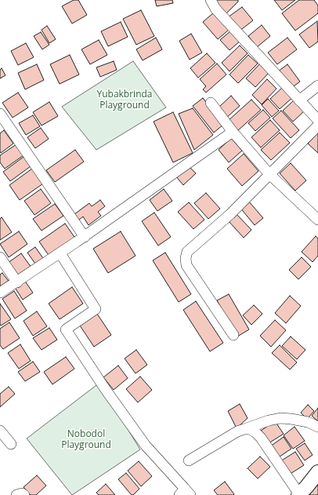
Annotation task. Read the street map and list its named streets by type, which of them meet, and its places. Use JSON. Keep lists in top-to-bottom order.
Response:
{
  "parks": ["Yubakbrinda Playground", "Nobodol Playground"]
}
